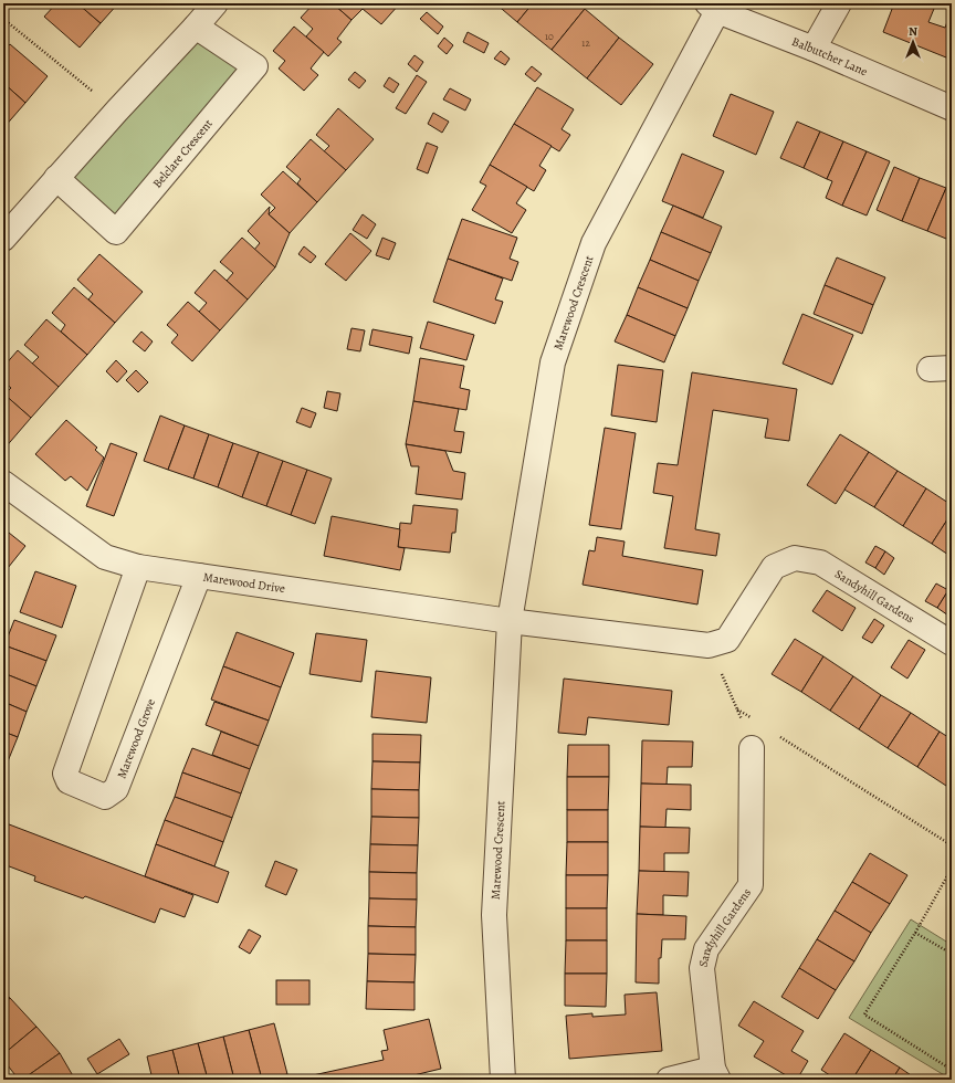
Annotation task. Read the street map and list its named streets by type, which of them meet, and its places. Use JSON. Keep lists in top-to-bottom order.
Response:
{
  "streets": {
    "street": [
      "Balbutcher Lane",
      "Belclare Crescent",
      "Marewood Crescent",
      "Marewood Drive",
      "Sandyhill Gardens",
      "Marewood Grove"
    ]
  },
  "crossings": [
    ["Balbutcher Lane", "Marewood Crescent"],
    ["Marewood Crescent", "Marewood Drive"],
    ["Marewood Drive", "Marewood Grove"]
  ],
  "house_numbers": ["10", "12"],
  "north": "top"
}
